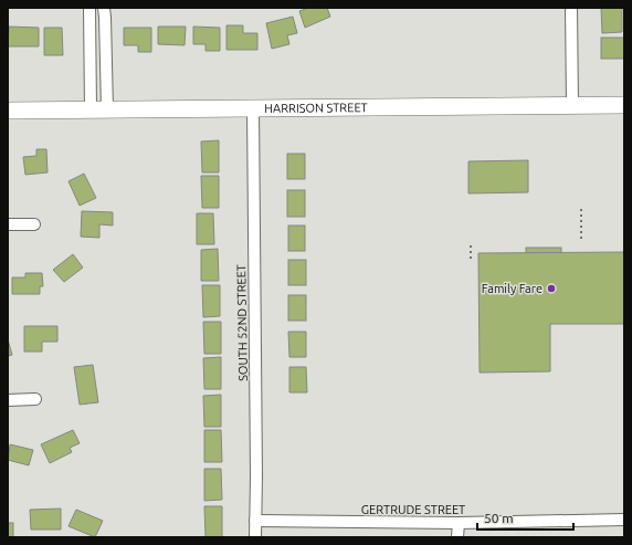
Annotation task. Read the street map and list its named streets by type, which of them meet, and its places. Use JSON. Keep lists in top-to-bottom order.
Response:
{
  "streets": {
    "main road": ["HARRISON STREET"],
    "street": ["SOUTH 52ND STREET", "GERTRUDE STREET"]
  },
  "crossings": [
    ["HARRISON STREET", "SOUTH 52ND STREET"],
    ["SOUTH 52ND STREET", "GERTRUDE STREET"]
  ],
  "places": ["Family Fare"],
  "scale_bar": "50 m"
}
